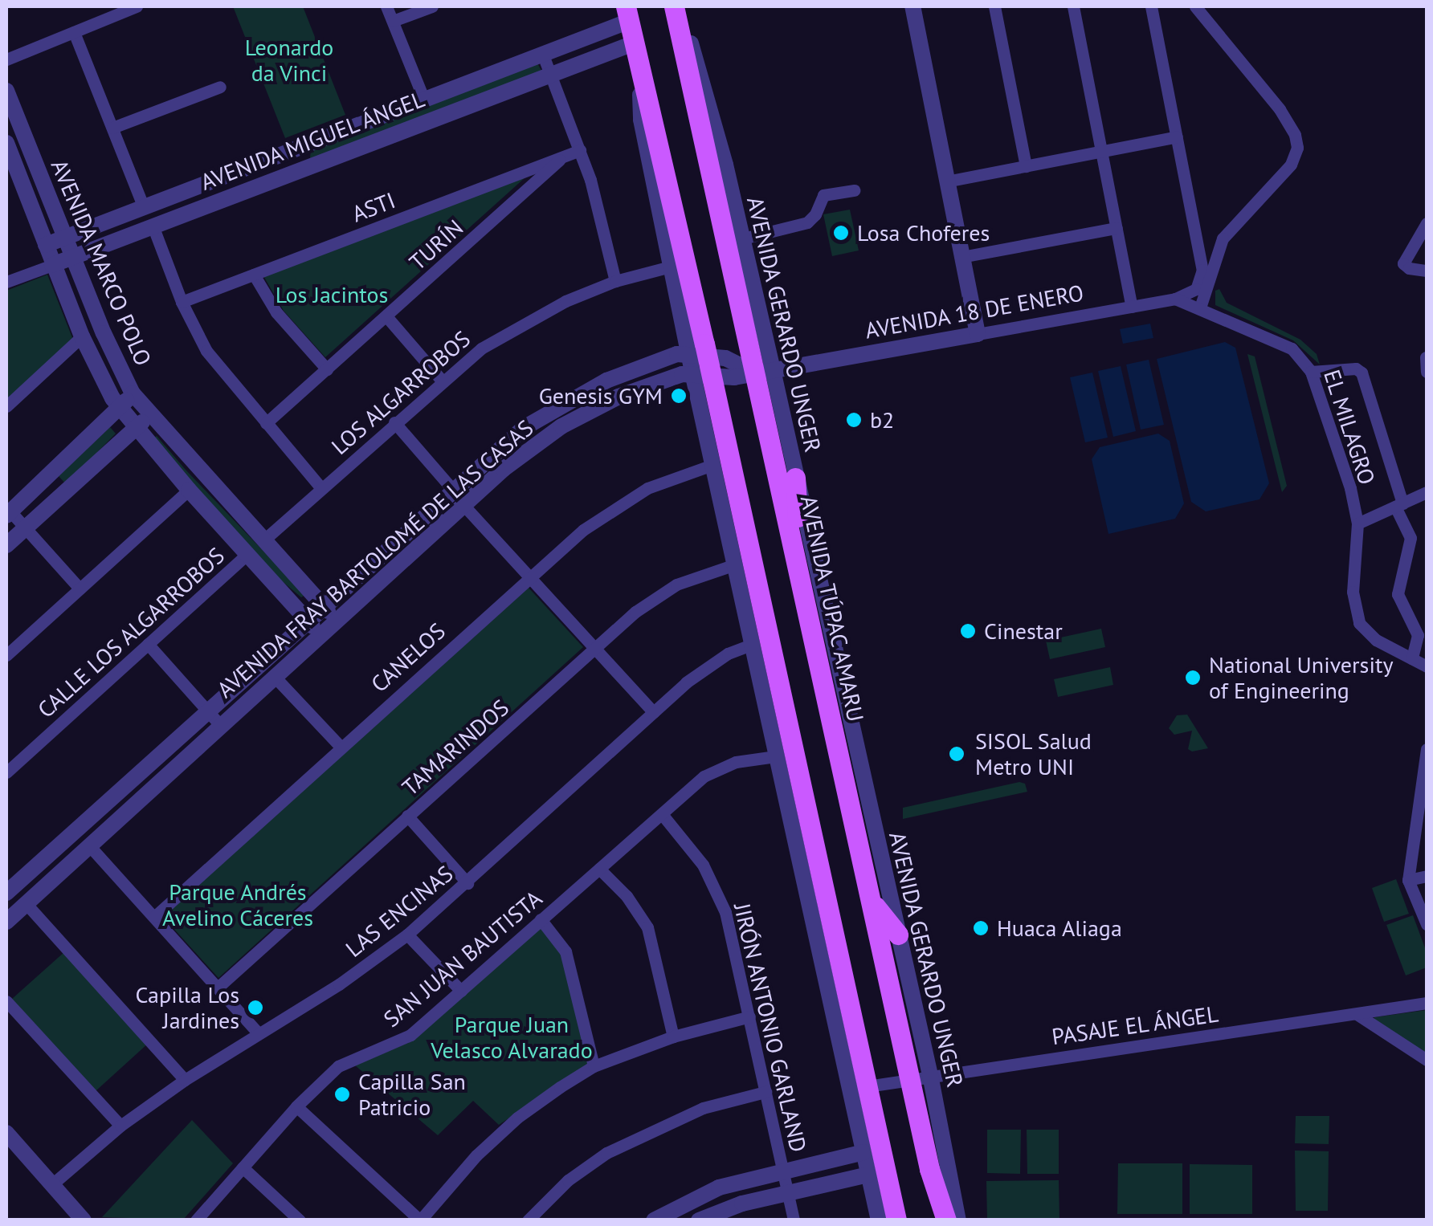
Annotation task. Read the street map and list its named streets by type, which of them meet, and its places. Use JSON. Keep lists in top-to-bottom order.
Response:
{
  "streets": {
    "main road": ["AVENIDA TÚPAC AMARU"],
    "street": [
      "AVENIDA MIGUEL ÁNGEL",
      "ASTI",
      "TURÍN",
      "AVENIDA MARCO POLO",
      "AVENIDA 18 DE ENERO",
      "AVENIDA GERARDO UNGER",
      "LOS ALGARROBOS",
      "EL MILAGRO",
      "AVENIDA FRAY BARTOLOMÉ DE LAS CASAS",
      "CALLE LOS ALGARROBOS",
      "CANELOS",
      "TAMARINDOS",
      "LAS ENCINAS",
      "SAN JUAN BAUTISTA",
      "PASAJE EL ÁNGEL",
      "JIRÓN ANTONIO GARLAND"
    ]
  },
  "crossings": [
    ["AVENIDA MIGUEL ÁNGEL", "AVENIDA MARCO POLO"],
    ["ASTI", "TURÍN"],
    ["AVENIDA MARCO POLO", "LOS ALGARROBOS"],
    ["AVENIDA MARCO POLO", "AVENIDA FRAY BARTOLOMÉ DE LAS CASAS"],
    ["AVENIDA MARCO POLO", "CALLE LOS ALGARROBOS"],
    ["AVENIDA 18 DE ENERO", "AVENIDA GERARDO UNGER"],
    ["AVENIDA 18 DE ENERO", "AVENIDA FRAY BARTOLOMÉ DE LAS CASAS"],
    ["AVENIDA 18 DE ENERO", "AVENIDA TÚPAC AMARU"],
    ["AVENIDA GERARDO UNGER", "AVENIDA FRAY BARTOLOMÉ DE LAS CASAS"],
    ["AVENIDA GERARDO UNGER", "AVENIDA TÚPAC AMARU"],
    ["AVENIDA GERARDO UNGER", "PASAJE EL ÁNGEL"],
    ["AVENIDA FRAY BARTOLOMÉ DE LAS CASAS", "AVENIDA TÚPAC AMARU"],
    ["AVENIDA TÚPAC AMARU", "PASAJE EL ÁNGEL"],
    ["SAN JUAN BAUTISTA", "JIRÓN ANTONIO GARLAND"]
  ],
  "parks": [
    "Leonardo da Vinci",
    "Los Jacintos",
    "Parque Andrés Avelino Cáceres",
    "Parque Juan Velasco Alvarado"
  ],
  "places": [
    "Losa Choferes",
    "Genesis GYM",
    "b2",
    "Cinestar",
    "National University of Engineering",
    "SISOL Salud Metro UNI",
    "Huaca Aliaga",
    "Capilla Los Jardines",
    "Capilla San Patricio"
  ]
}
